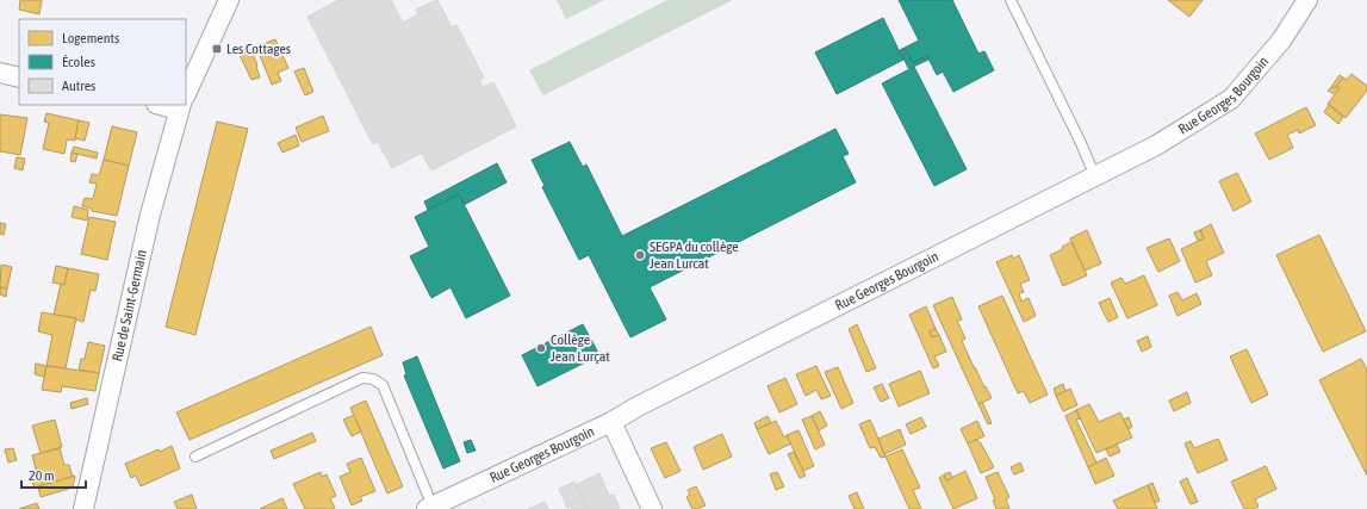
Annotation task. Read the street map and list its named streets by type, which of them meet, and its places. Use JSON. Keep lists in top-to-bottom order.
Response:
{
  "streets": {
    "street": ["Rue Georges Bourgoin", "Rue de Saint-Germain"]
  },
  "places": {
    "transit": ["Les Cottages"],
    "other": ["SEGPA du collège Jean Lurcat", "Collège Jean Lurçat"]
  },
  "legend": ["Logements", "Écoles", "Autres"],
  "scale_bar": "20 m"
}
